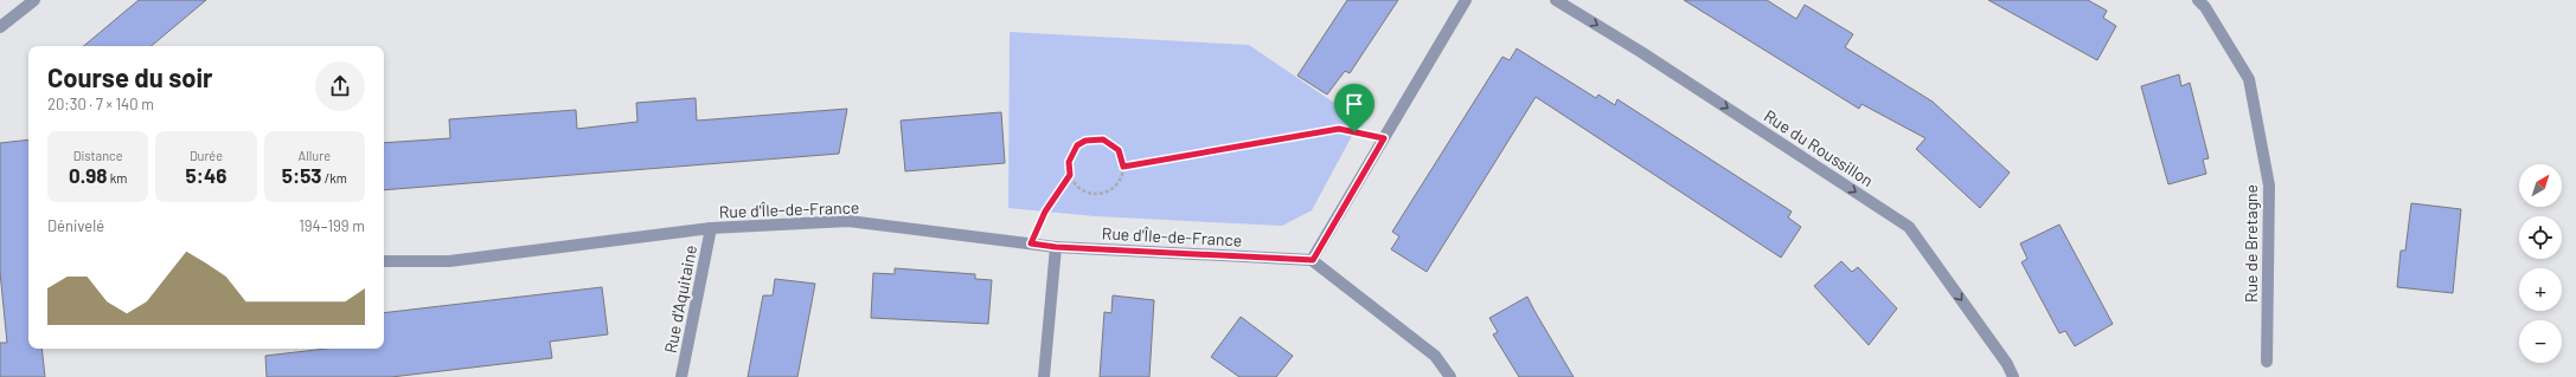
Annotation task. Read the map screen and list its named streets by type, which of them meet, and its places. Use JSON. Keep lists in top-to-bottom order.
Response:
{
  "streets": {
    "street": [
      "Rue du Roussillon",
      "Rue d'Île-de-France",
      "Rue de Bretagne",
      "Rue d'Aquitaine"
    ]
  },
  "crossings": [
    ["Rue d'Île-de-France", "Rue d'Aquitaine"]
  ],
  "one_way": ["Rue du Roussillon"],
  "north": "top right",
  "page": {
    "heading": ["Course du soir", "20:30 · 7 × 140 m"],
    "stats": [
      ["Distance", "0.98 km"],
      ["Durée", "5:46"],
      ["Allure", "5:53 /km"]
    ],
    "map_buttons": ["+", "−"],
    "chart": ["Dénivelé", "194–199 m"]
  }
}
